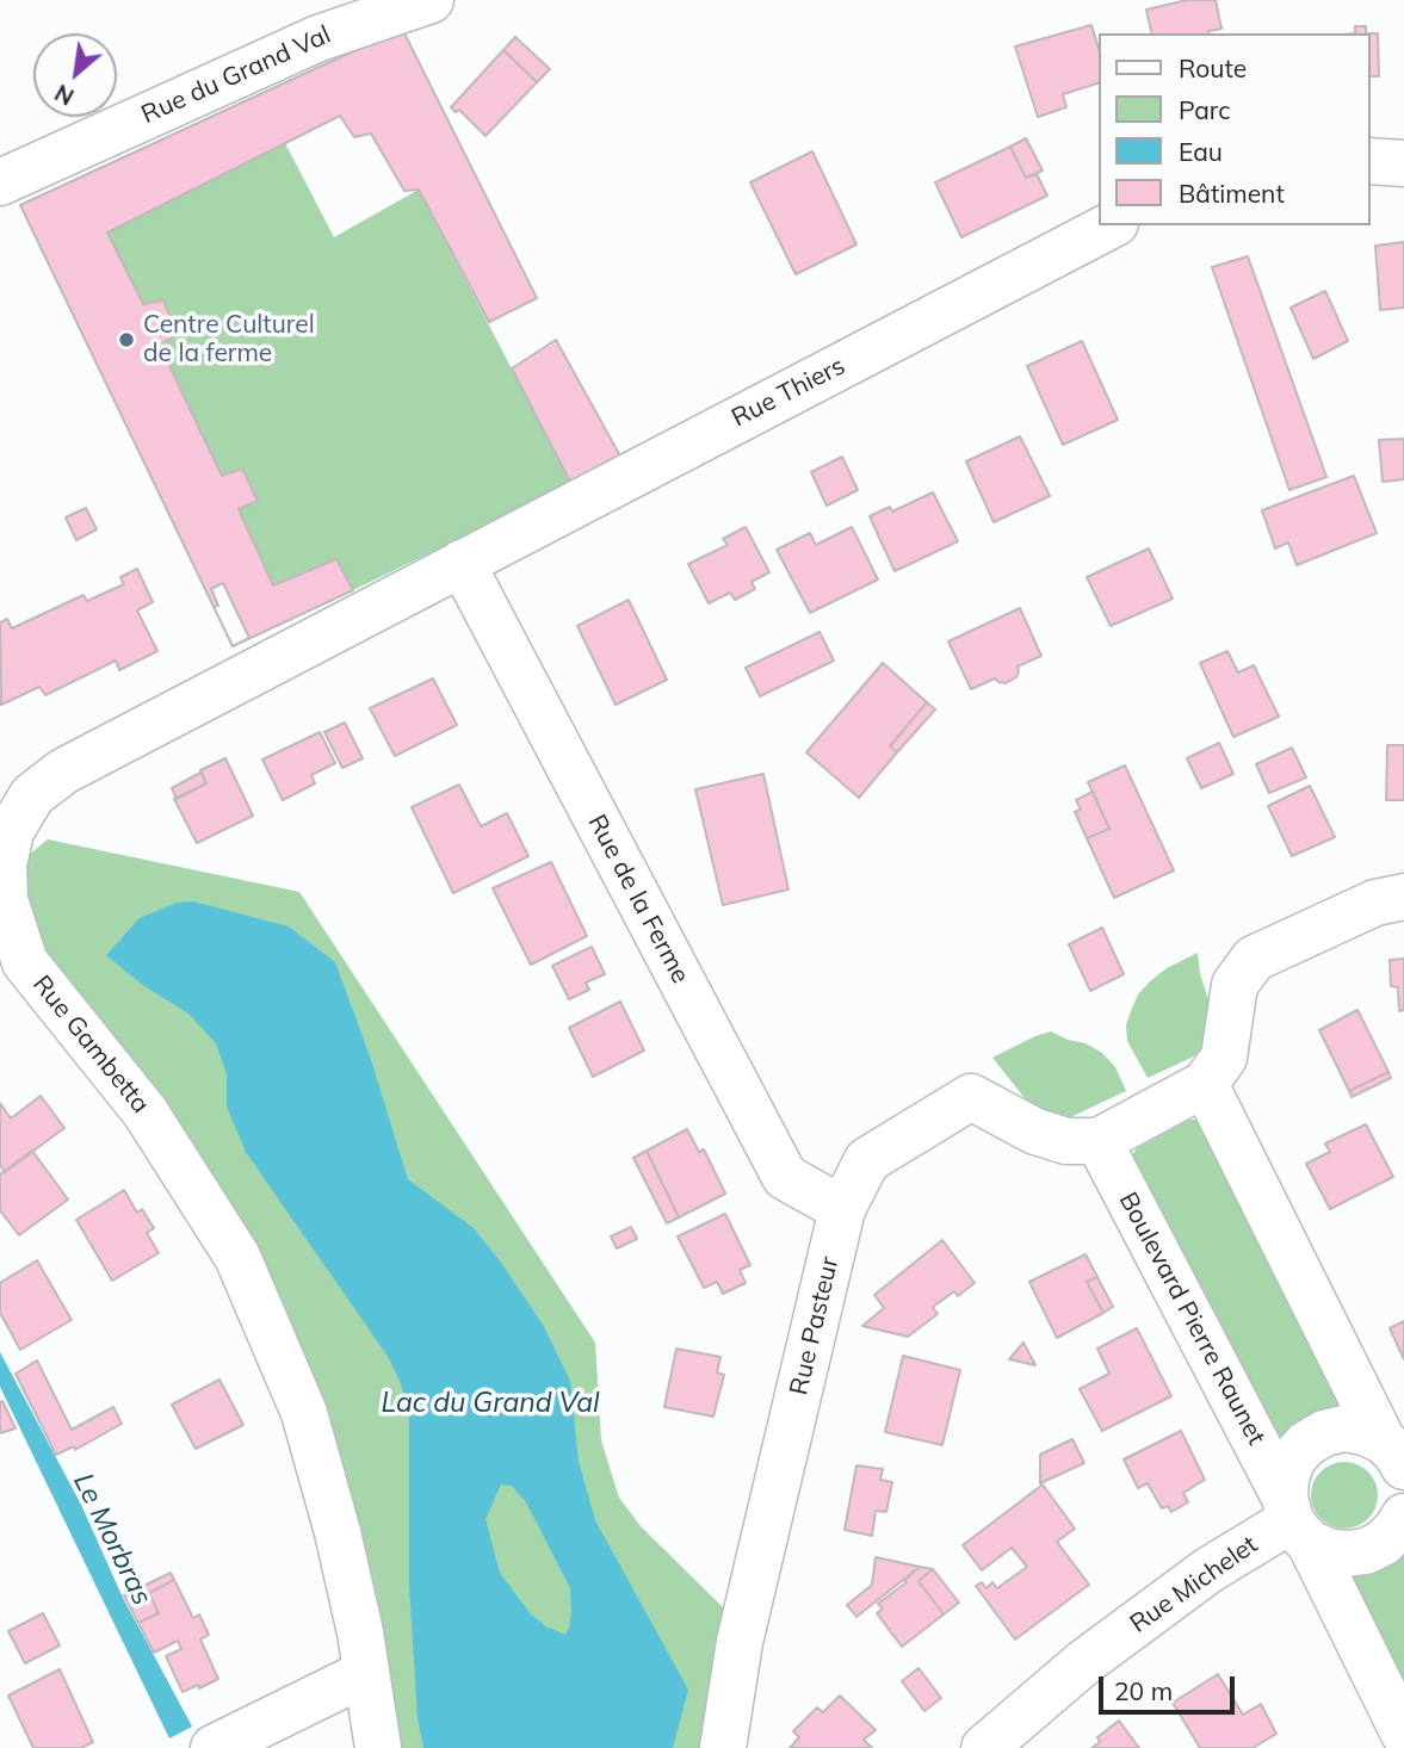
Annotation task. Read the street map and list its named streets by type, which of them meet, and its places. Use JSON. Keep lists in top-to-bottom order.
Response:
{
  "streets": {
    "street": [
      "Rue du Grand Val",
      "Rue Thiers",
      "Rue de la Ferme",
      "Rue Gambetta",
      "Boulevard Pierre Raunet",
      "Rue Pasteur",
      "Rue Michelet"
    ]
  },
  "crossings": [
    ["Rue Thiers", "Rue de la Ferme"],
    ["Rue Thiers", "Rue Gambetta"],
    ["Rue de la Ferme", "Rue Gambetta"],
    ["Rue de la Ferme", "Rue Pasteur"],
    ["Boulevard Pierre Raunet", "Rue Pasteur"],
    ["Boulevard Pierre Raunet", "Rue Michelet"]
  ],
  "water": ["Lac du Grand Val", "Le Morbras"],
  "places": ["Centre Culturel de la ferme"],
  "legend": [
    "Route",
    "Parc",
    "Eau",
    "Bâtiment"
  ],
  "scale_bar": "20 m",
  "north": "bottom left"
}
